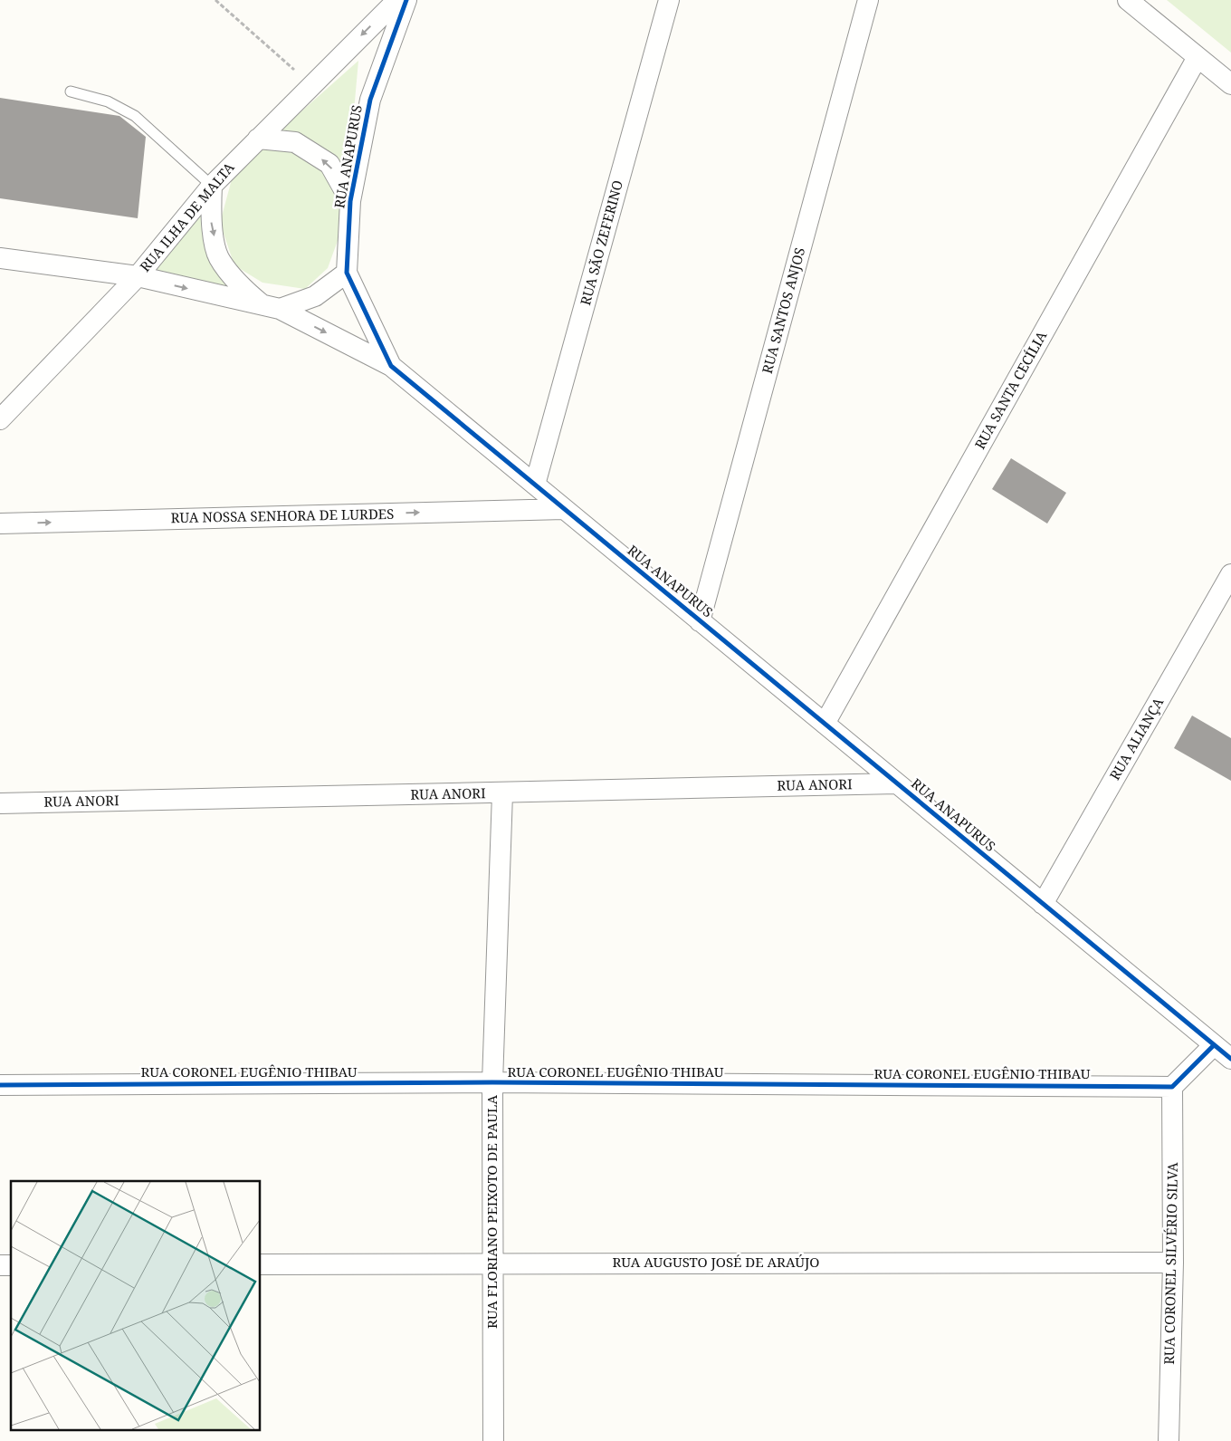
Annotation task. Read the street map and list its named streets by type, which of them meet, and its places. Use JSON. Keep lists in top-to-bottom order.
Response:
{
  "streets": {
    "street": [
      "RUA ANAPURUS",
      "RUA ILHA DE MALTA",
      "RUA SÃO ZEFERINO",
      "RUA SANTOS ANJOS",
      "RUA SANTA CECÍLIA",
      "RUA NOSSA SENHORA DE LURDES",
      "RUA ALIANÇA",
      "RUA ANORI",
      "RUA CORONEL EUGÊNIO THIBAU",
      "RUA FLORIANO PEIXOTO DE PAULA",
      "RUA AUGUSTO JOSÉ DE ARAÚJO",
      "RUA CORONEL SILVÉRIO SILVA"
    ]
  },
  "crossings": [
    ["RUA ANAPURUS", "RUA ILHA DE MALTA"],
    ["RUA ANAPURUS", "RUA SÃO ZEFERINO"],
    ["RUA ANAPURUS", "RUA SANTOS ANJOS"],
    ["RUA ANAPURUS", "RUA SANTA CECÍLIA"],
    ["RUA ANAPURUS", "RUA NOSSA SENHORA DE LURDES"],
    ["RUA ANAPURUS", "RUA ALIANÇA"],
    ["RUA ANAPURUS", "RUA ANORI"],
    ["RUA ANORI", "RUA FLORIANO PEIXOTO DE PAULA"],
    ["RUA CORONEL EUGÊNIO THIBAU", "RUA FLORIANO PEIXOTO DE PAULA"],
    ["RUA CORONEL EUGÊNIO THIBAU", "RUA CORONEL SILVÉRIO SILVA"],
    ["RUA FLORIANO PEIXOTO DE PAULA", "RUA AUGUSTO JOSÉ DE ARAÚJO"],
    ["RUA AUGUSTO JOSÉ DE ARAÚJO", "RUA CORONEL SILVÉRIO SILVA"]
  ],
  "one_way": ["RUA NOSSA SENHORA DE LURDES"]
}
